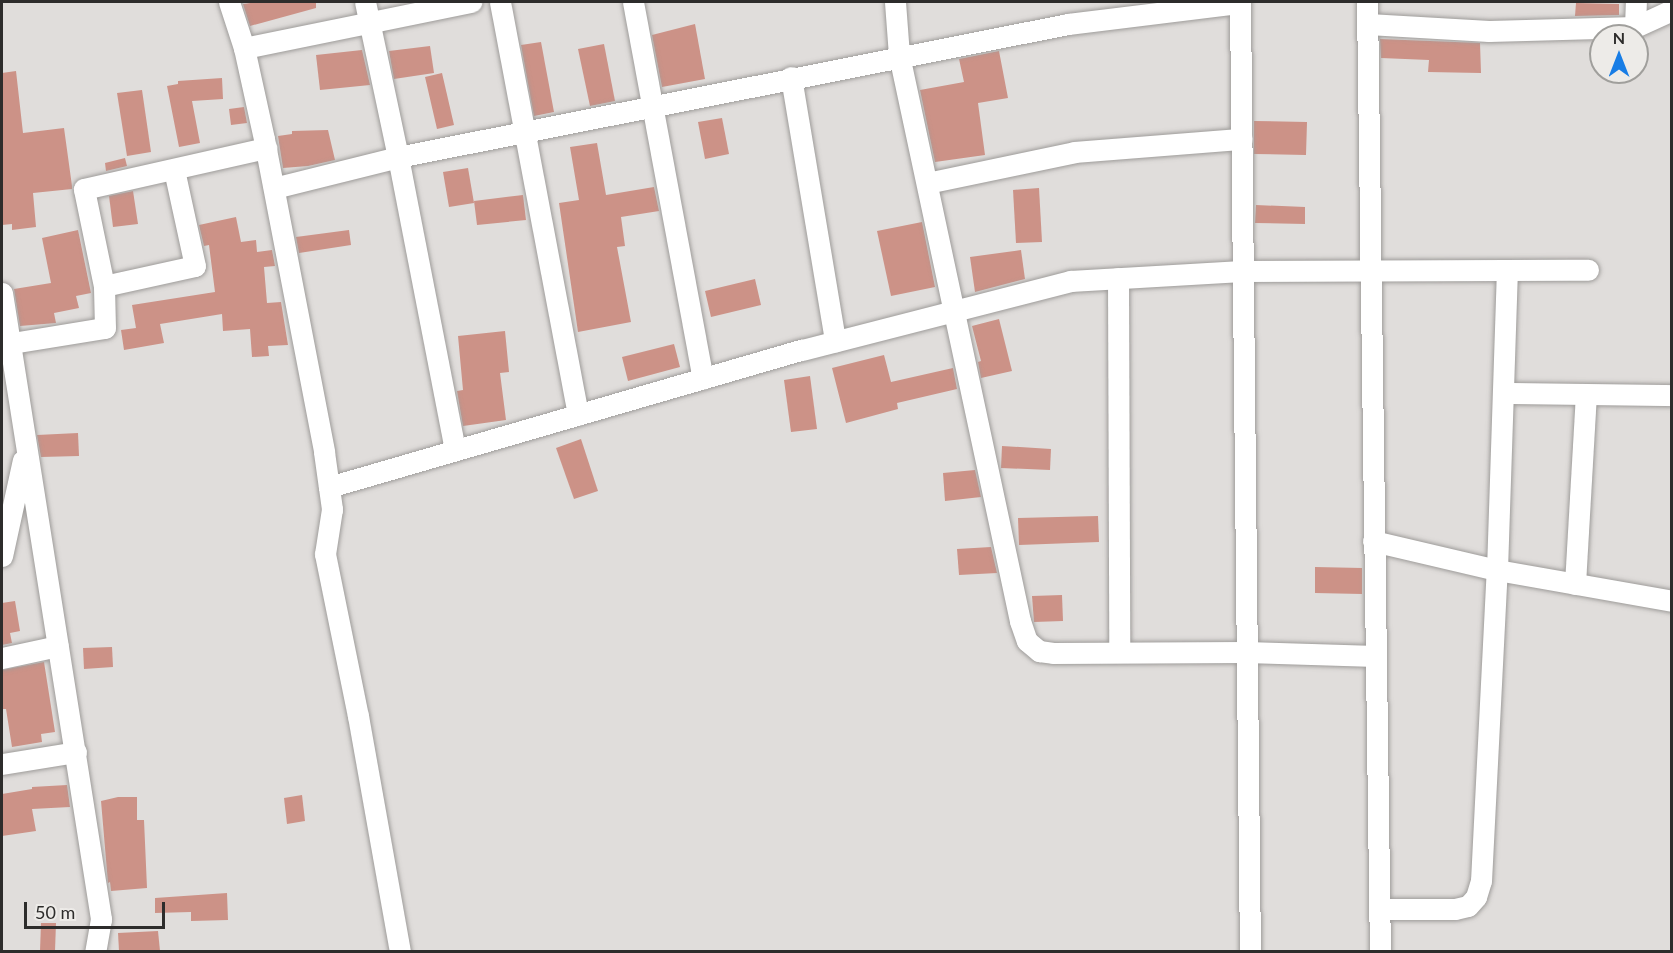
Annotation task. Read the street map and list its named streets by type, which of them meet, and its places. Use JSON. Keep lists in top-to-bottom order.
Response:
{
  "scale_bar": "50 m",
  "north": "top"
}
